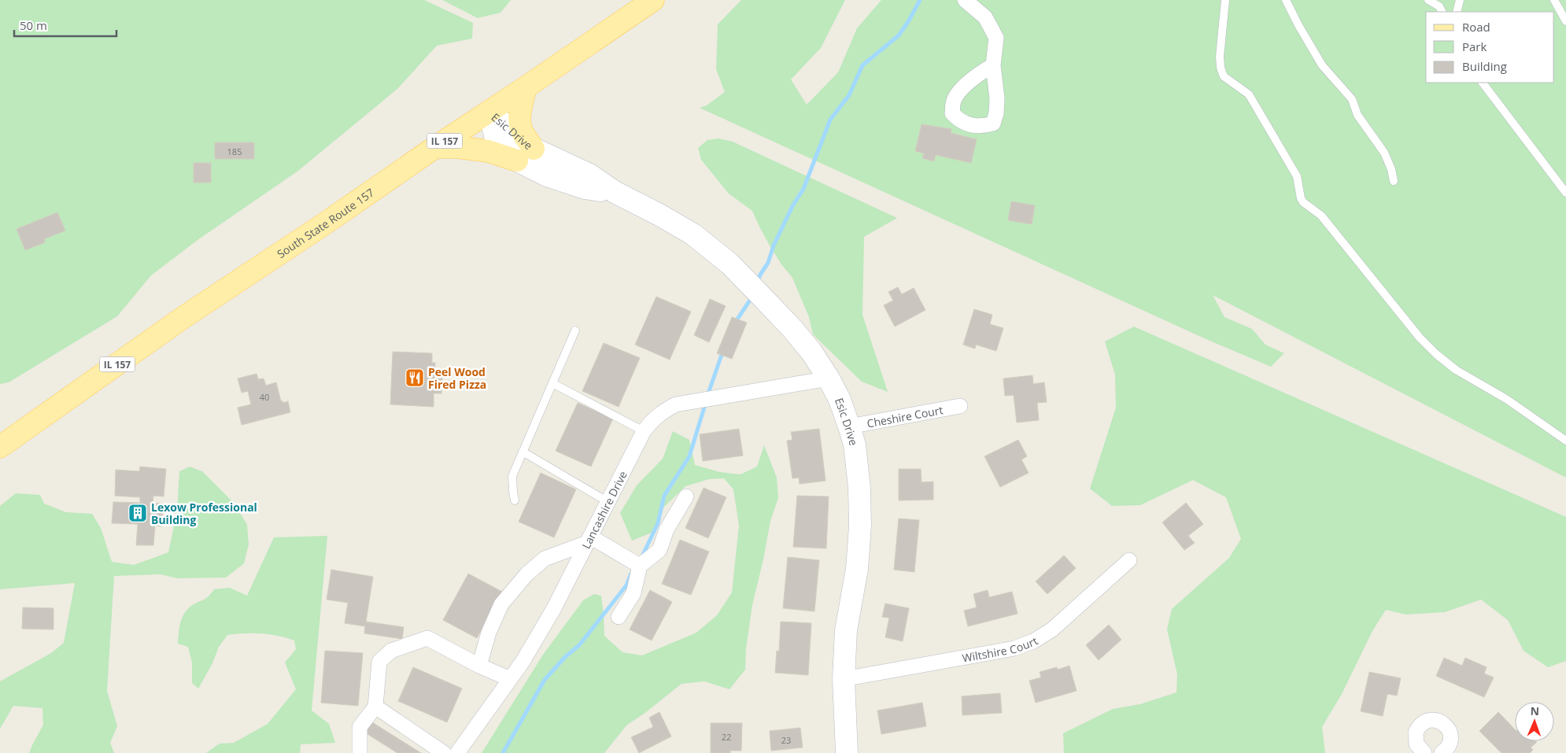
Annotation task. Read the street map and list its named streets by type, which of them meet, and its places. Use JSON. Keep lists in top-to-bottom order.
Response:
{
  "streets": {
    "main road": ["IL 157", "South State Route 157"],
    "street": [
      "Esic Drive",
      "Cheshire Court",
      "Lancashire Drive",
      "Wiltshire Court"
    ]
  },
  "crossings": [
    ["Esic Drive", "South State Route 157"],
    ["Esic Drive", "Cheshire Court"],
    ["Esic Drive", "Lancashire Drive"],
    ["Esic Drive", "Wiltshire Court"]
  ],
  "places": {
    "restaurant": ["Peel Wood Fired Pizza"],
    "building": ["Lexow Professional Building"]
  },
  "house_numbers": [
    "185",
    "40",
    "22",
    "23"
  ],
  "legend": ["Road", "Park", "Building"],
  "scale_bar": "50 m",
  "north": "top"
}
